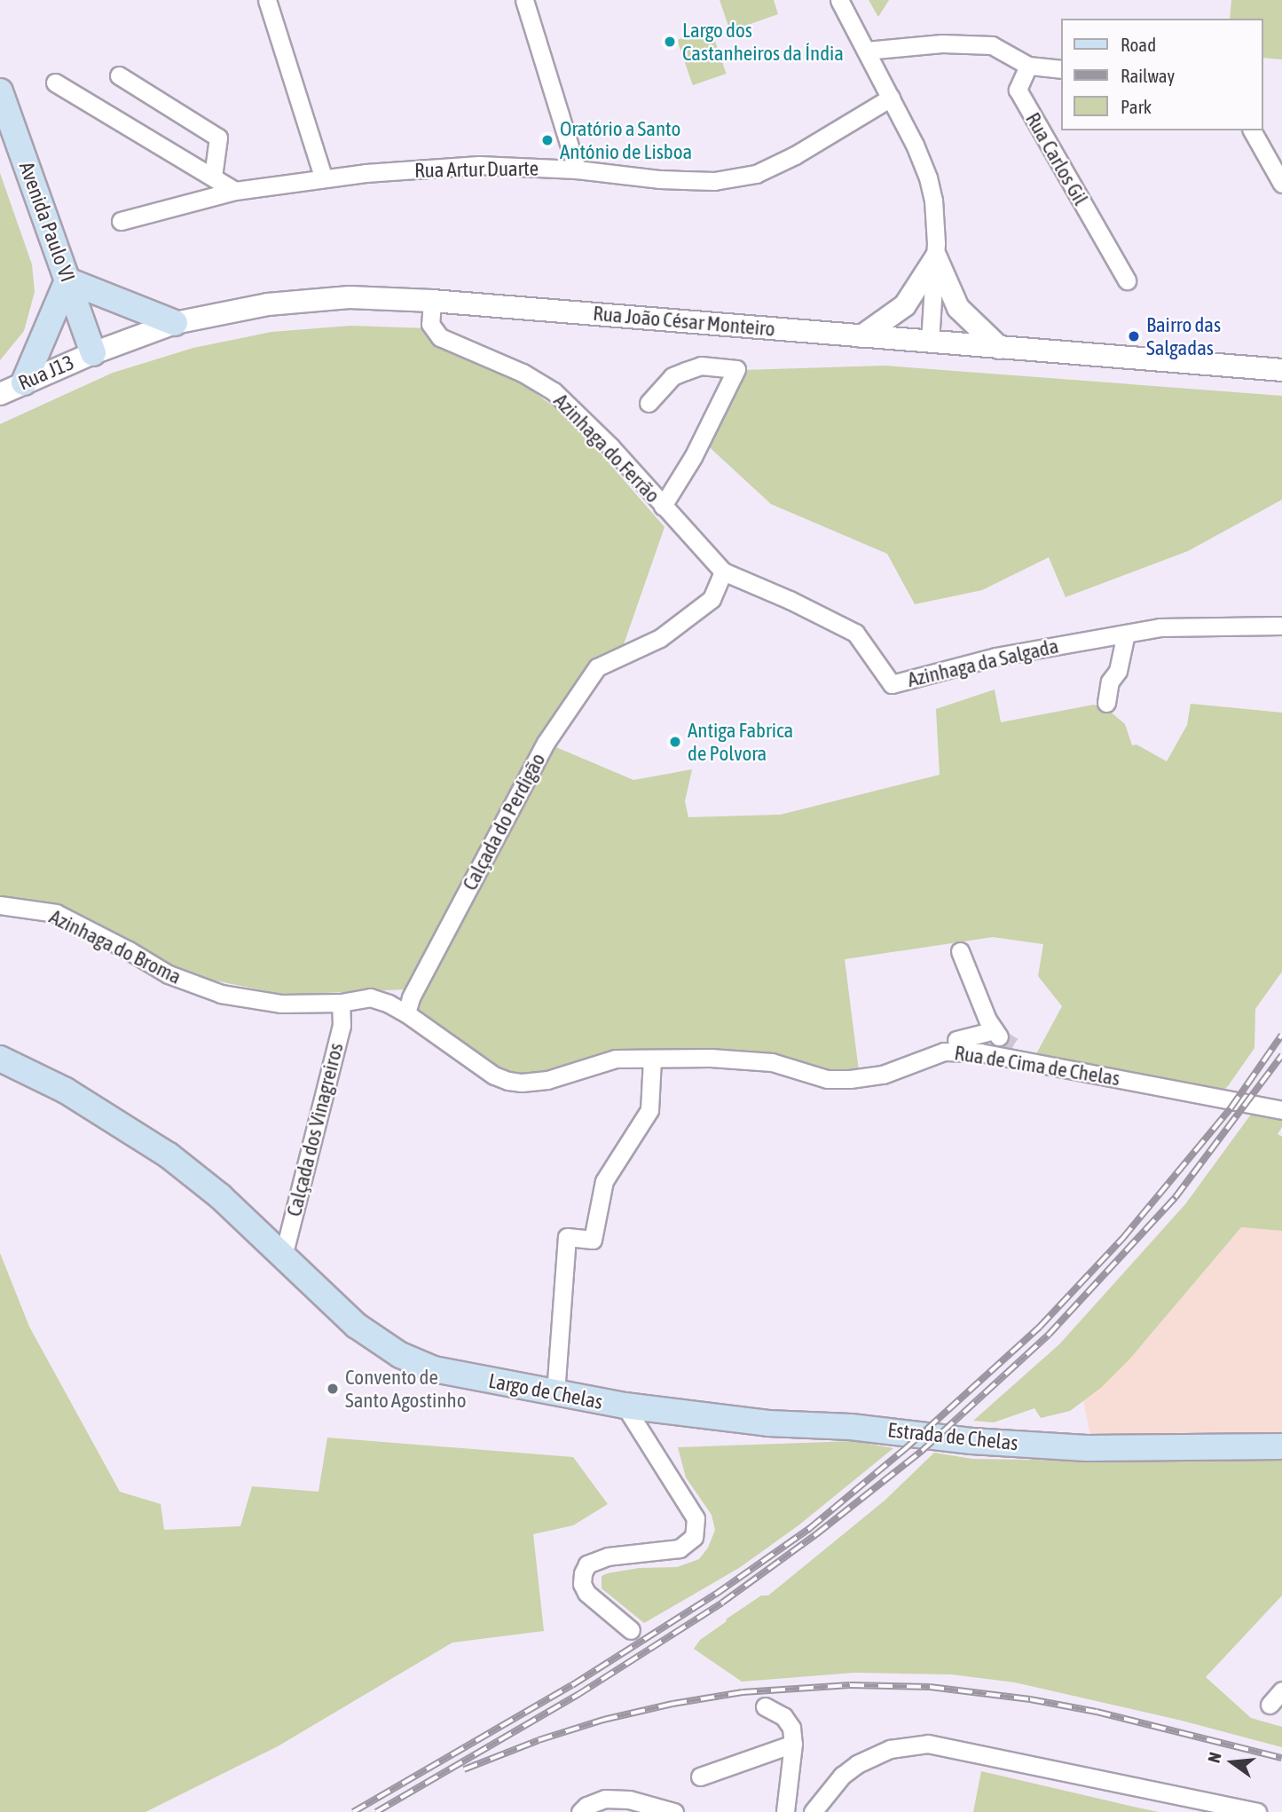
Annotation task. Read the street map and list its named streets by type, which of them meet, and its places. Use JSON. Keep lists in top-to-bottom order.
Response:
{
  "streets": {
    "main road": ["Avenida Paulo VI", "Largo de Chelas", "Estrada de Chelas"],
    "street": [
      "Rua Carlos Gil",
      "Rua Artur Duarte",
      "Rua João César Monteiro",
      "Rua J13",
      "Azinhaga do Ferrão",
      "Azinhaga da Salgada",
      "Calçada do Perdigão",
      "Azinhaga do Broma",
      "Rua de Cima de Chelas",
      "Calçada dos Vinagreiros"
    ]
  },
  "crossings": [
    ["Avenida Paulo VI", "Rua João César Monteiro"],
    ["Avenida Paulo VI", "Rua J13"],
    ["Rua João César Monteiro", "Rua J13"],
    ["Rua João César Monteiro", "Azinhaga do Ferrão"],
    ["Azinhaga do Ferrão", "Azinhaga da Salgada"],
    ["Azinhaga do Ferrão", "Calçada do Perdigão"],
    ["Azinhaga da Salgada", "Calçada do Perdigão"],
    ["Calçada do Perdigão", "Rua de Cima de Chelas"],
    ["Azinhaga do Broma", "Rua de Cima de Chelas"],
    ["Azinhaga do Broma", "Calçada dos Vinagreiros"],
    ["Rua de Cima de Chelas", "Calçada dos Vinagreiros"],
    ["Calçada dos Vinagreiros", "Largo de Chelas"],
    ["Largo de Chelas", "Estrada de Chelas"]
  ],
  "places": [
    "Largo dos Castanheiros da Índia",
    "Oratório a Santo António de Lisboa",
    "Bairro das Salgadas",
    "Antiga Fabrica de Polvora",
    "Convento de Santo Agostinho"
  ],
  "legend": ["Road", "Railway", "Park"],
  "north": "left"
}
